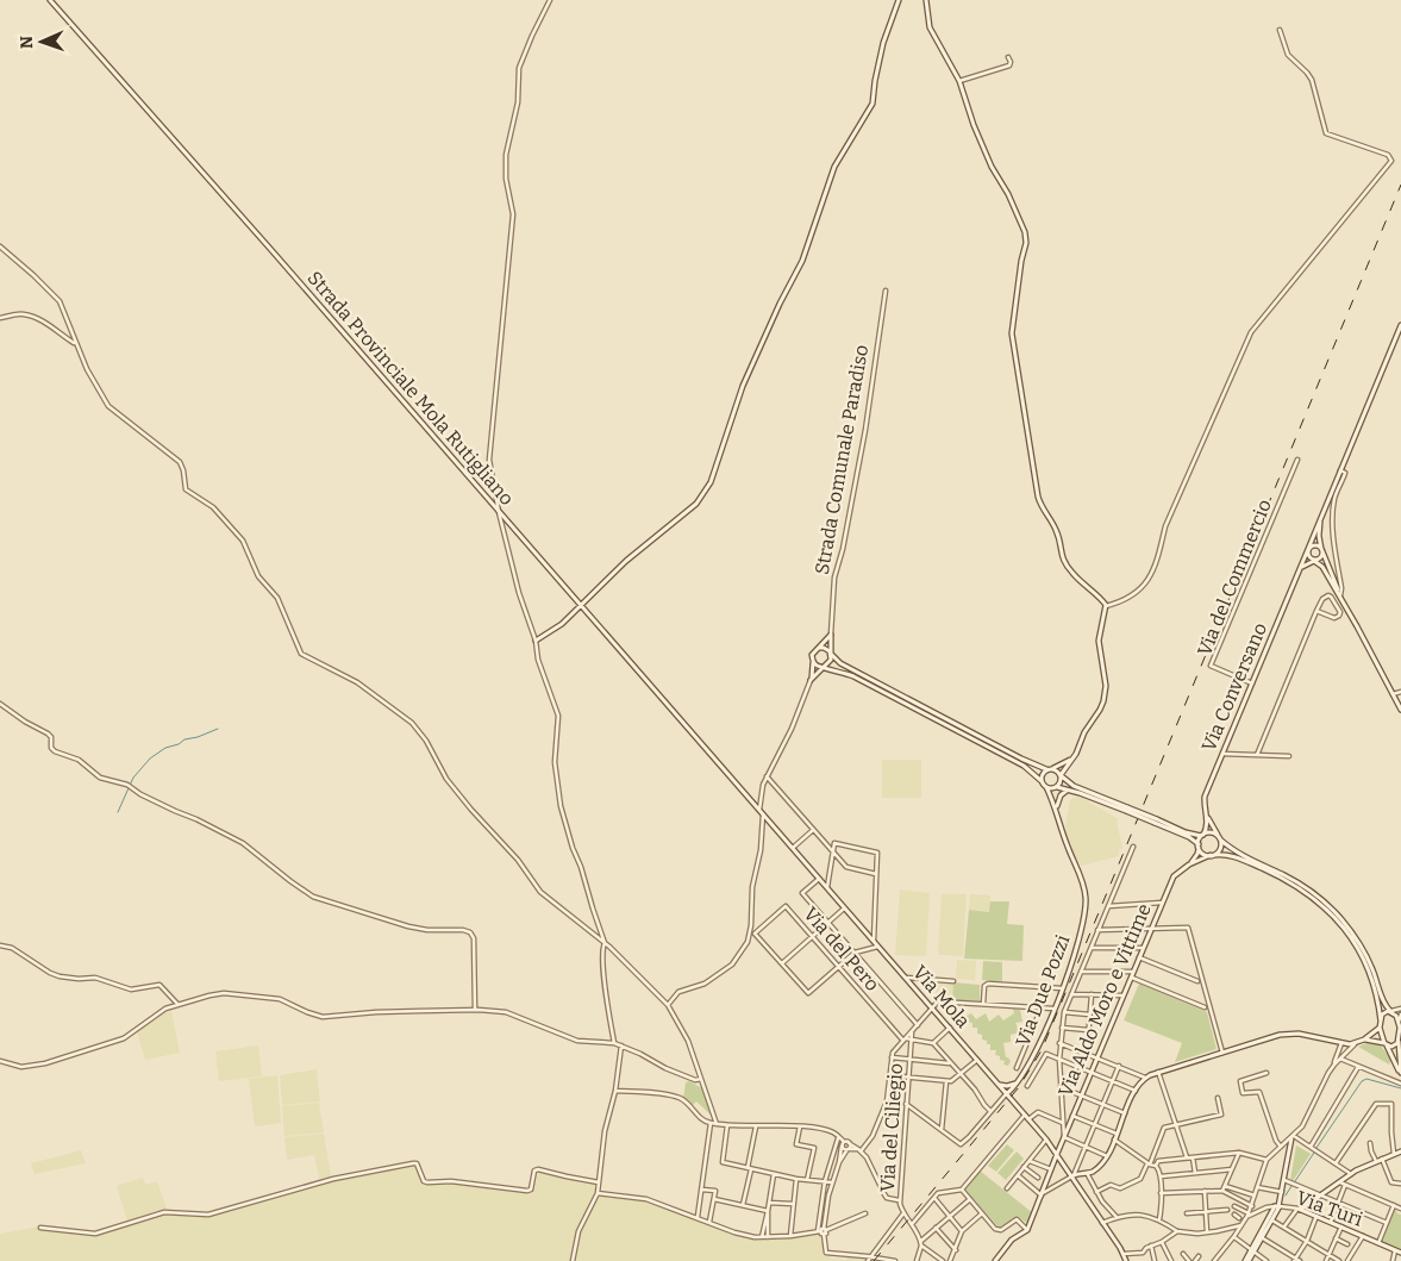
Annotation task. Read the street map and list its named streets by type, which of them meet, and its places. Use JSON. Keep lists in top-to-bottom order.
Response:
{
  "streets": {
    "street": [
      "Strada Provinciale Mola Rutigliano",
      "Strada Comunale Paradiso",
      "Via del Commercio",
      "Via Conversano",
      "Via del Pero",
      "Via Due Pozzi",
      "Via Mola",
      "Via Aldo Moro e Vittime",
      "Via del Ciliegio",
      "Via Turi"
    ]
  },
  "crossings": [
    ["Strada Provinciale Mola Rutigliano", "Via Mola"],
    ["Via del Commercio", "Via Conversano"],
    ["Via Conversano", "Via Aldo Moro e Vittime"],
    ["Via Due Pozzi", "Via Mola"],
    ["Via Mola", "Via Aldo Moro e Vittime"]
  ],
  "north": "left"
}
